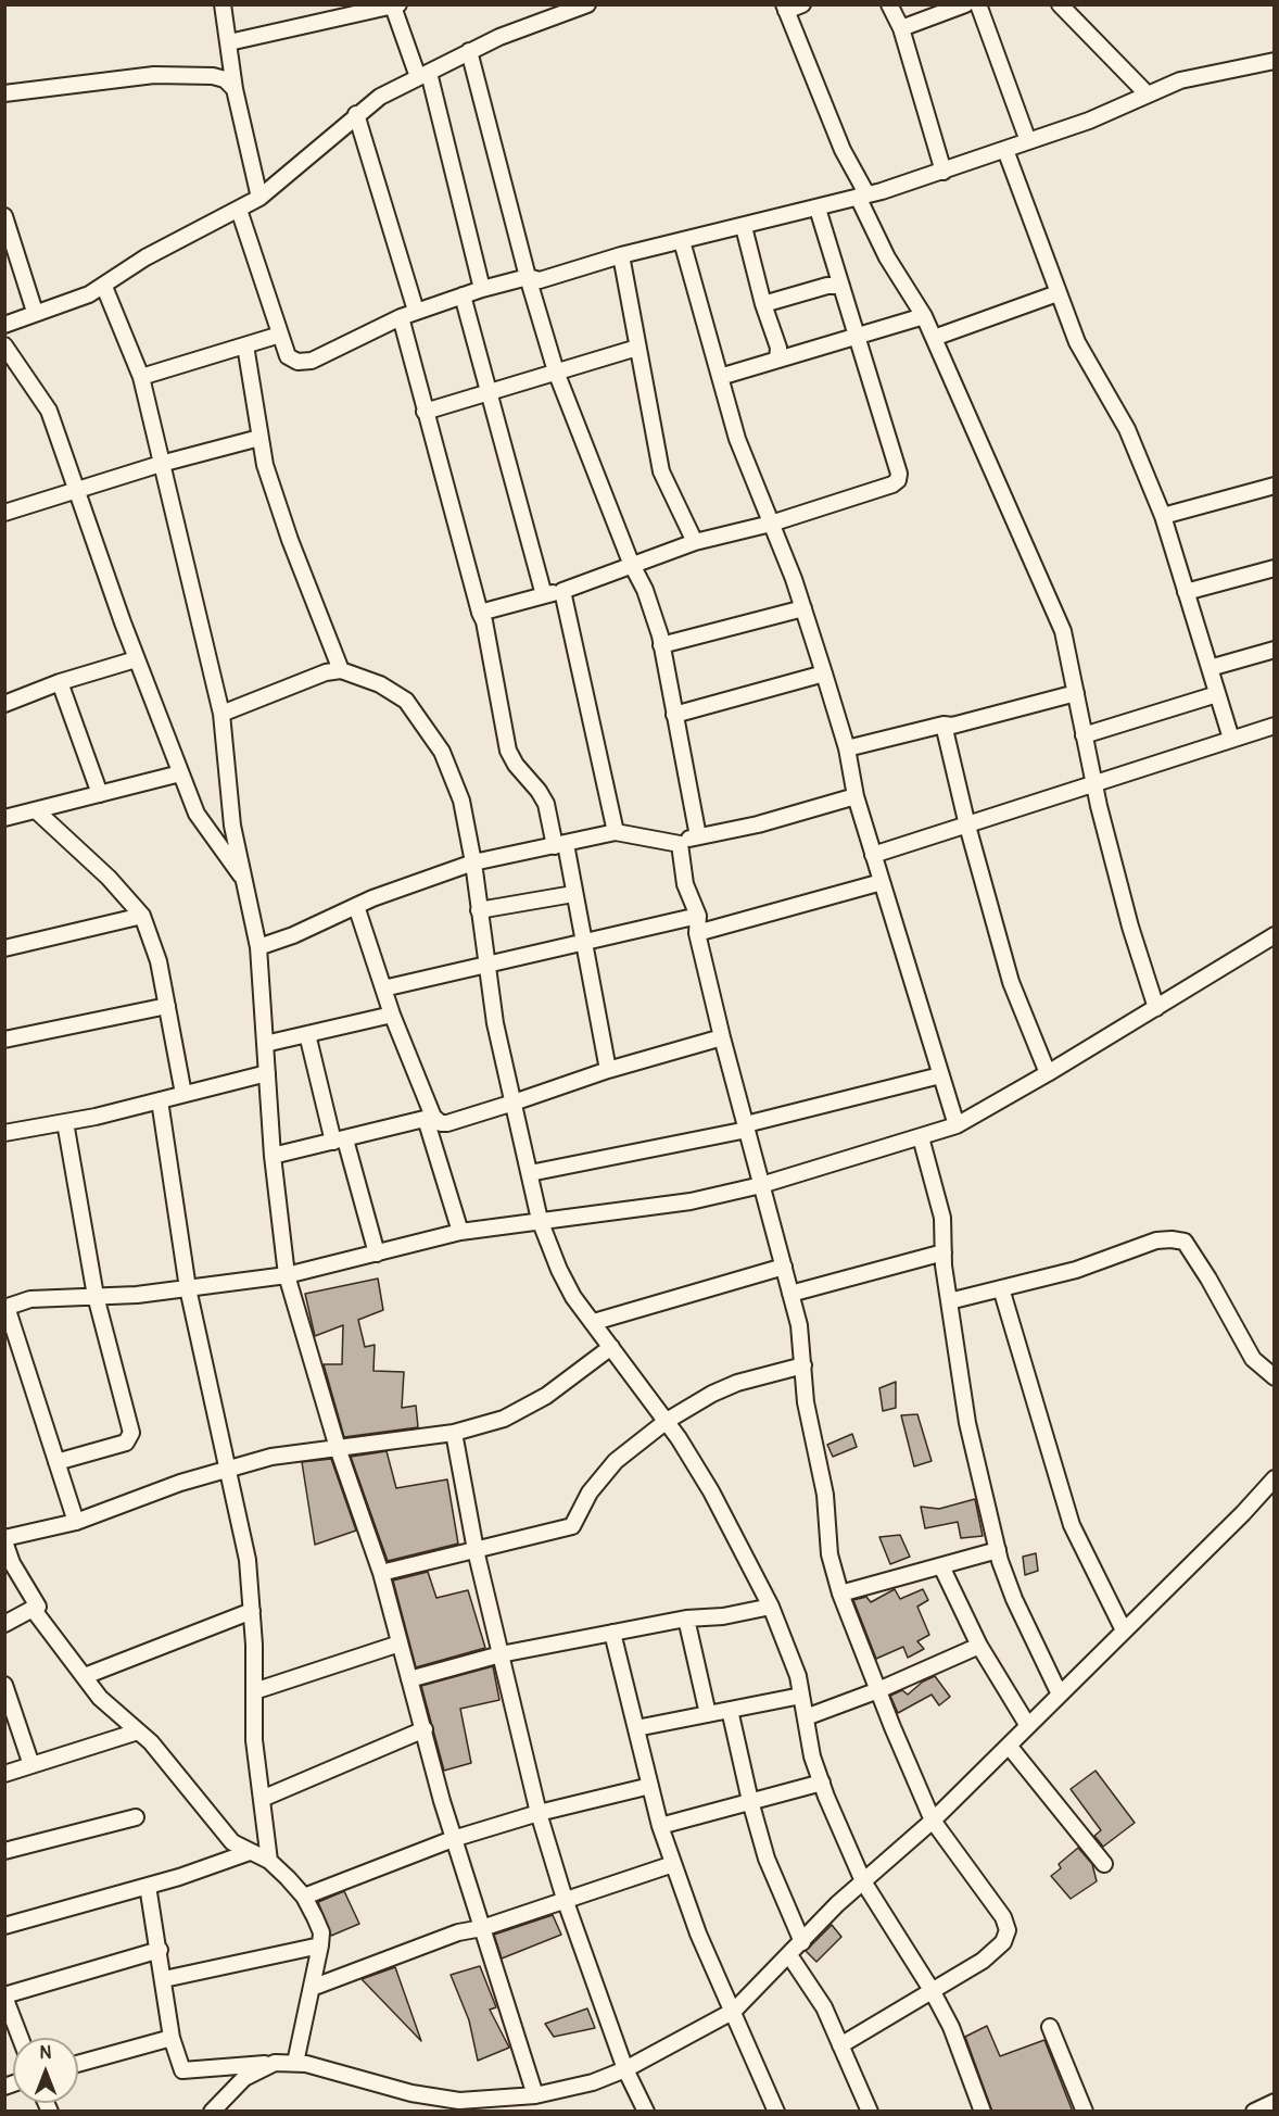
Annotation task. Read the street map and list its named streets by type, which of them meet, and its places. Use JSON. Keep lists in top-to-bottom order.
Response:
{
  "north": "top"
}
